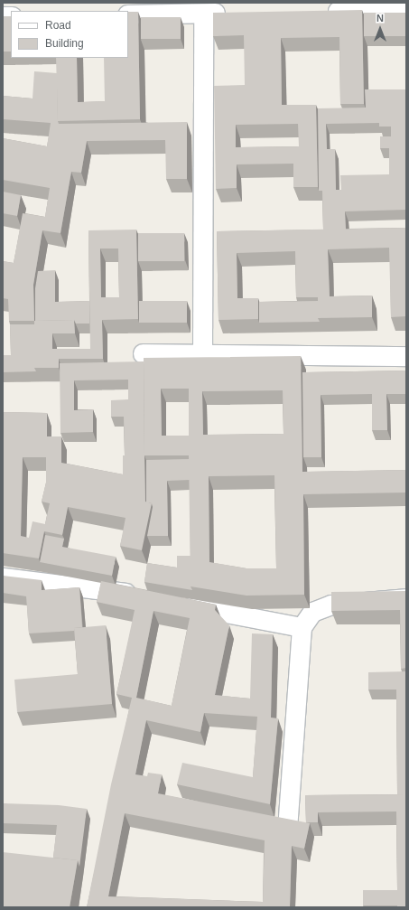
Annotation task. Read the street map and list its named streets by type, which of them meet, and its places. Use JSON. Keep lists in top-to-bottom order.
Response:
{
  "legend": ["Road", "Building"],
  "north": "top"
}
